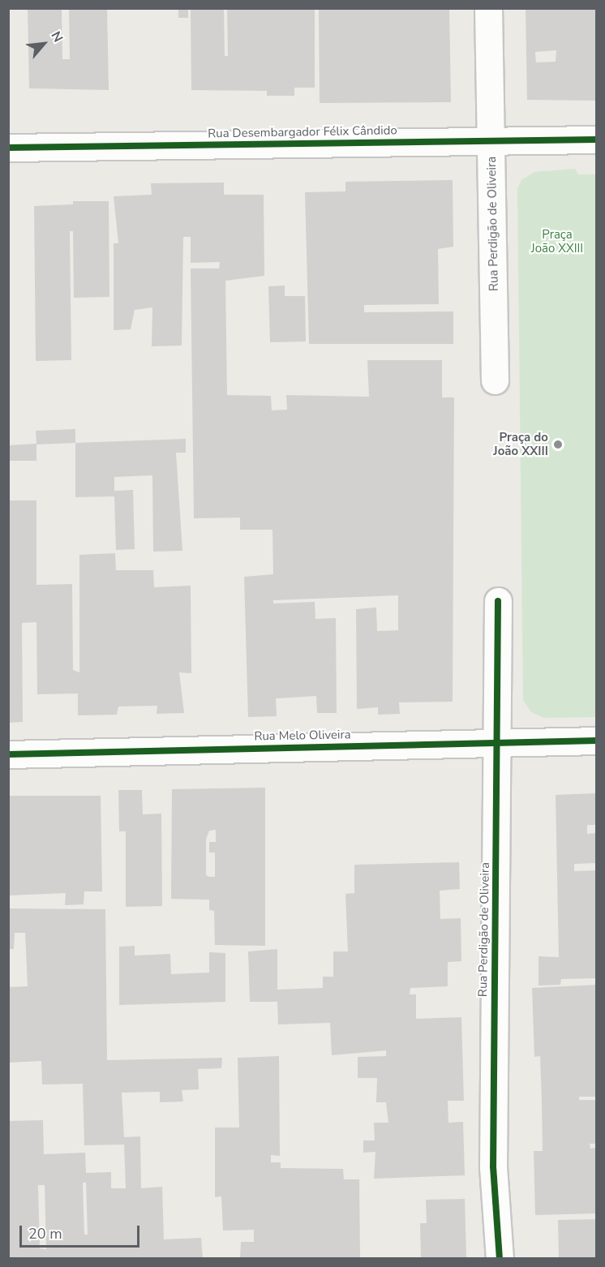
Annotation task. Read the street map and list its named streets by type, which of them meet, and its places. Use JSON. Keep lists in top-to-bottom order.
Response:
{
  "streets": {
    "street": ["Rua Desembargador Félix Cândido", "Rua Perdigão de Oliveira", "Rua Melo Oliveira"]
  },
  "crossings": [
    ["Rua Desembargador Félix Cândido", "Rua Perdigão de Oliveira"],
    ["Rua Perdigão de Oliveira", "Rua Melo Oliveira"]
  ],
  "parks": ["Praça João XXIII"],
  "places": ["Praça do João XXIII"],
  "scale_bar": "20 m",
  "north": "top right"
}
